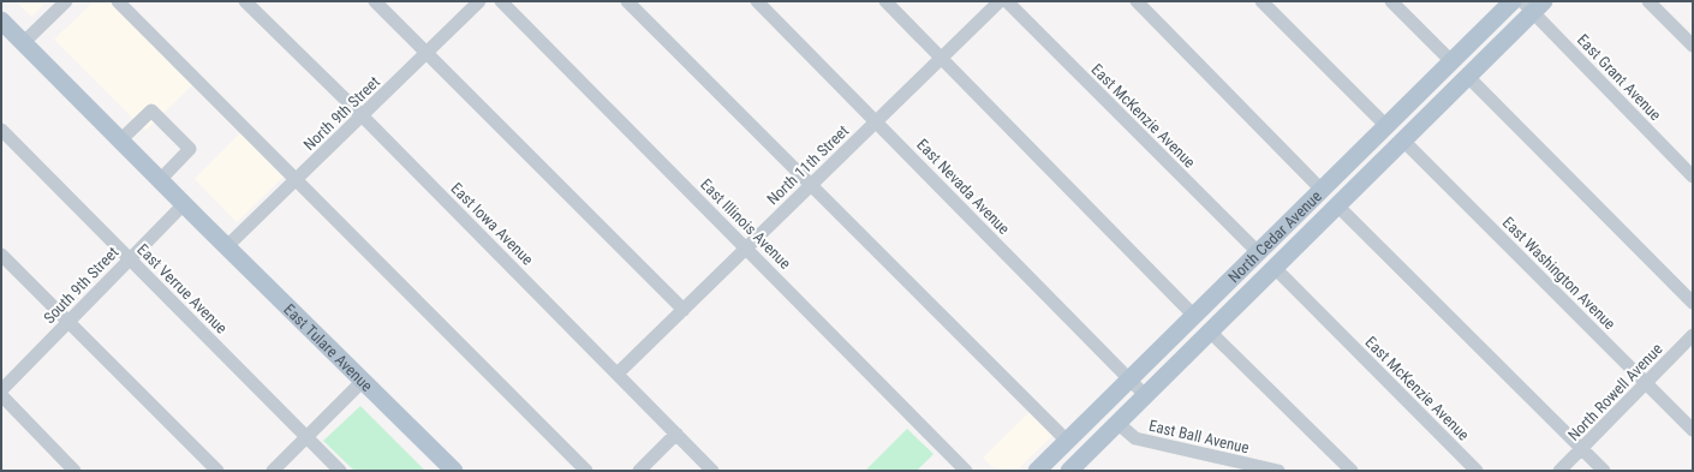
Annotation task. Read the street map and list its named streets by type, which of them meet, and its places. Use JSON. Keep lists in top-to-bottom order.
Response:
{
  "streets": {
    "main road": ["North Cedar Avenue", "East Tulare Avenue"],
    "street": [
      "East Grant Avenue",
      "North 9th Street",
      "East McKenzie Avenue",
      "North 11th Street",
      "East Nevada Avenue",
      "East Iowa Avenue",
      "East Illinois Avenue",
      "East Washington Avenue",
      "South 9th Street",
      "East Verrue Avenue",
      "North Rowell Avenue",
      "East Ball Avenue"
    ]
  },
  "crossings": [
    ["East Grant Avenue", "North Cedar Avenue"],
    ["North 9th Street", "East Iowa Avenue"],
    ["North 9th Street", "East Tulare Avenue"],
    ["East McKenzie Avenue", "North Cedar Avenue"],
    ["North 11th Street", "East Nevada Avenue"],
    ["North 11th Street", "East Iowa Avenue"],
    ["North 11th Street", "East Illinois Avenue"],
    ["East Nevada Avenue", "North Cedar Avenue"],
    ["North Cedar Avenue", "East Washington Avenue"],
    ["North Cedar Avenue", "East Ball Avenue"],
    ["East Washington Avenue", "North Rowell Avenue"],
    ["South 9th Street", "East Verrue Avenue"],
    ["South 9th Street", "East Tulare Avenue"]
  ]
}
